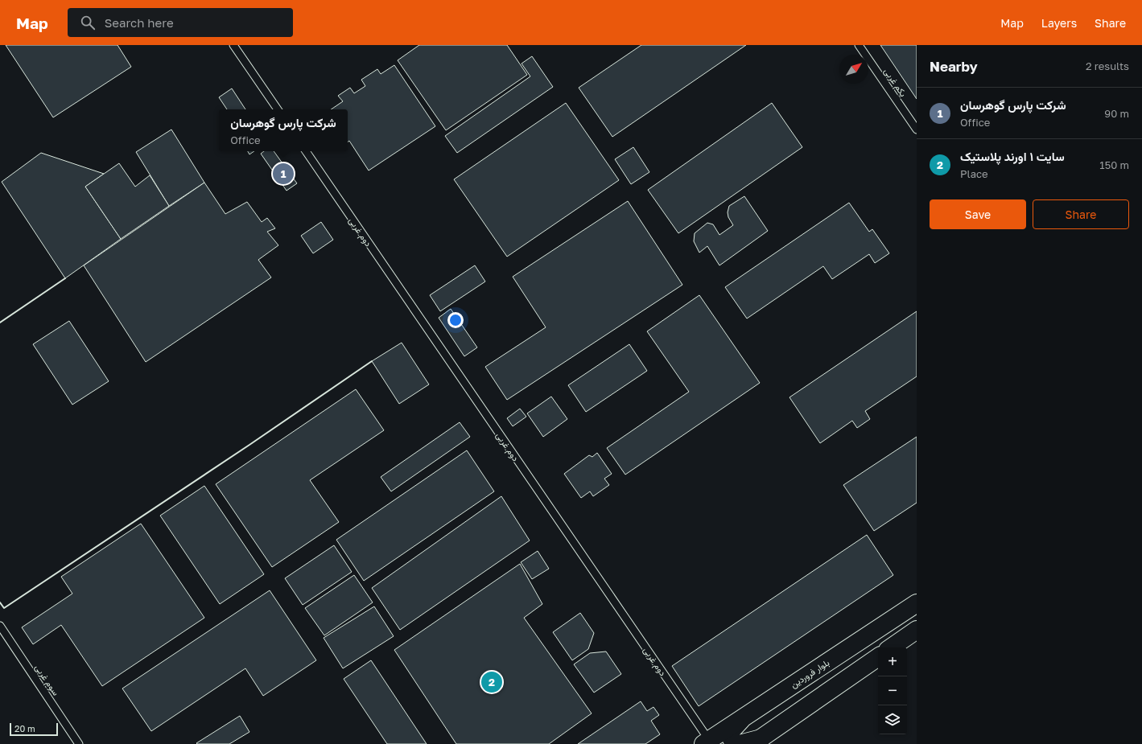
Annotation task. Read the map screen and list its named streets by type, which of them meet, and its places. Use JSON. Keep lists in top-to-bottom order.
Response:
{
  "streets": {
    "street": ["بلوار فروردین"],
    "lane": ["یکم غربی", "دوم غربی", "سوم غربی"]
  },
  "crossings": [
    ["دوم غربی", "بلوار فروردین"]
  ],
  "scale_bar": "20 m",
  "north": "top right",
  "page": {
    "header": "Map",
    "search": "Search here",
    "nav": ["Map", "Layers", "Share"],
    "heading": ["Nearby", "2 results"],
    "list": [
      {
        "mark": "1",
        "name": "شرکت پارس گوهرسان",
        "note": "Office",
        "value": "90 m"
      },
      {
        "mark": "2",
        "name": "سایت ۱ اورند پلاستیک",
        "note": "Place",
        "value": "150 m"
      }
    ],
    "popup": ["شرکت پارس گوهرسان", "Office"],
    "pins": ["1", "2"],
    "buttons": ["Save", "Share"],
    "map_buttons": ["+", "−"],
    "scale": "20 m"
  }
}
